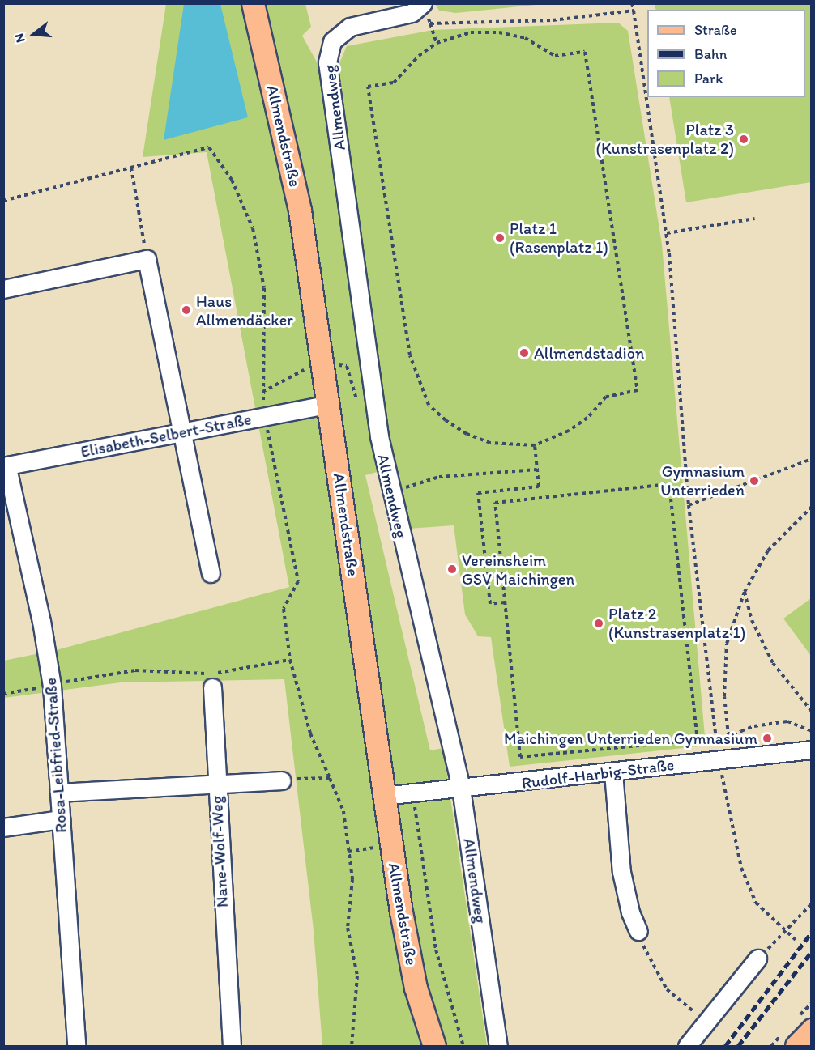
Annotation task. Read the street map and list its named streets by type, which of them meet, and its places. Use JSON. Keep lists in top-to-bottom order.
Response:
{
  "streets": {
    "main road": ["Allmendstraße"],
    "street": [
      "Allmendweg",
      "Elisabeth-Selbert-Straße",
      "Rosa-Leibfried-Straße",
      "Rudolf-Harbig-Straße",
      "Nane-Wolf-Weg"
    ]
  },
  "crossings": [
    ["Allmendweg", "Rudolf-Harbig-Straße"],
    ["Allmendstraße", "Elisabeth-Selbert-Straße"],
    ["Allmendstraße", "Rudolf-Harbig-Straße"],
    ["Elisabeth-Selbert-Straße", "Rosa-Leibfried-Straße"],
    ["Rosa-Leibfried-Straße", "Nane-Wolf-Weg"]
  ],
  "places": [
    "Platz 3 (Kunstrasenplatz 2)",
    "Platz 1 (Rasenplatz 1)",
    "Haus Allmendäcker",
    "Allmendstadion",
    "Gymnasium Unterrieden",
    "Vereinsheim GSV Maichingen",
    "Platz 2 (Kunstrasenplatz 1)",
    "Maichingen Unterrieden Gymnasium"
  ],
  "legend": ["Straße", "Bahn", "Park"],
  "north": "left"
}
